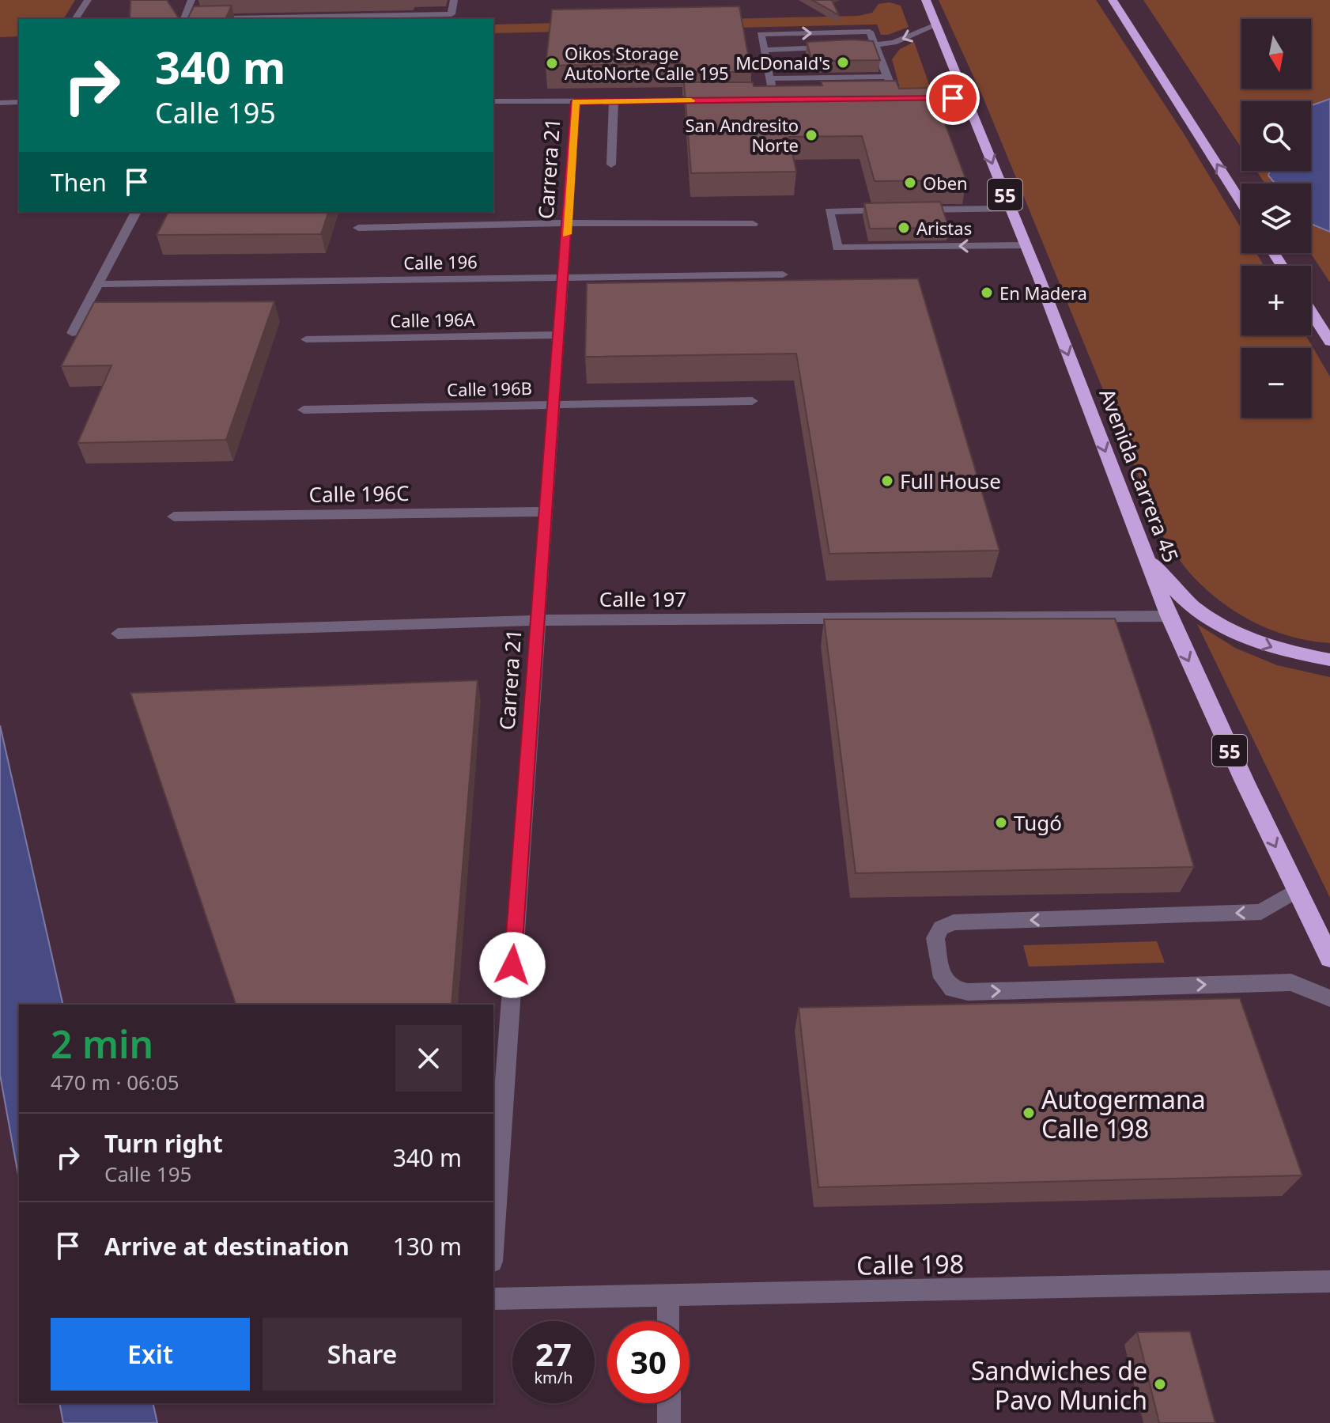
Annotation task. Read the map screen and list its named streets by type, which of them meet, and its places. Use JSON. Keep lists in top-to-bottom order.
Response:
{
  "streets": {
    "highway": ["55", "Avenida Carrera 45"],
    "street": [
      "Carrera 21",
      "Calle 196",
      "Calle 196A",
      "Calle 196B",
      "Calle 196C",
      "Calle 197",
      "Calle 198"
    ]
  },
  "crossings": [
    ["Carrera 21", "Calle 196"],
    ["Carrera 21", "Calle 196A"],
    ["Carrera 21", "Calle 196B"],
    ["Carrera 21", "Calle 196C"],
    ["Carrera 21", "Calle 197"],
    ["Avenida Carrera 45", "Calle 197"]
  ],
  "one_way": ["Avenida Carrera 45"],
  "places": [
    "McDonald's",
    "Oikos Storage AutoNorte Calle 195",
    "San Andresito Norte",
    "Oben",
    "Aristas",
    "En Madera",
    "Full House",
    "Tugó",
    "Autogermana Calle 198",
    "Sandwiches de Pavo Munich"
  ],
  "north": "bottom",
  "page": {
    "map_buttons": ["+", "−"],
    "turn": ["340 m", "Calle 195"],
    "then": "Then",
    "heading": ["2 min", "470 m · 06:05"],
    "list": [
      {
        "name": "Turn right",
        "note": "Calle 195",
        "value": "340 m"
      },
      {
        "name": "Arrive at destination",
        "value": "130 m"
      }
    ],
    "buttons": ["Exit", "Share"],
    "speed": "27 km/h",
    "limit": "30"
  }
}
